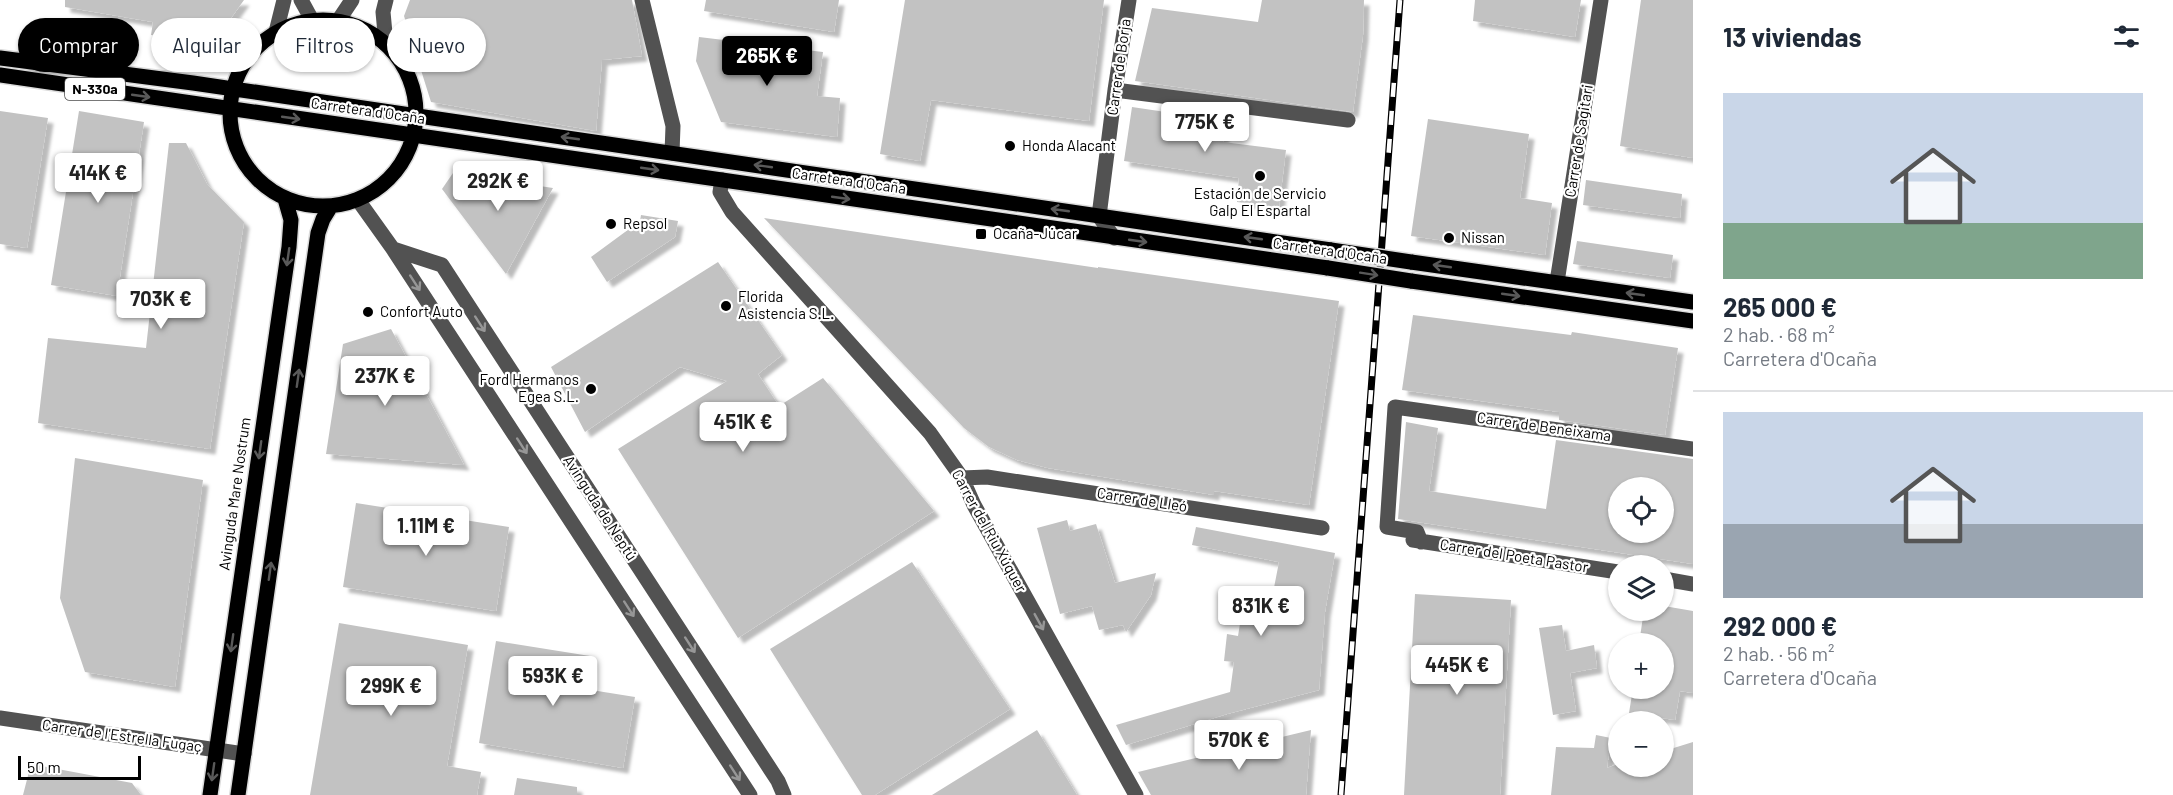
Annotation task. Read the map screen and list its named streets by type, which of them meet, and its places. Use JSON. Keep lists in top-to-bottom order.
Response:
{
  "streets": {
    "main road": ["N-330a", "Carretera d'Ocaña", "Avinguda Mare Nostrum"],
    "street": [
      "Carrer de Borja",
      "Carrer de Sagitari",
      "Carrer de Beneixama",
      "Carrer de Lleó",
      "Avinguda de Neptú",
      "Carrer del Riu Xúquer",
      "Carrer del Poeta Pastor",
      "Carrer de l'Estrella Fugaç"
    ]
  },
  "crossings": [
    ["Carrer de Borja", "Carretera d'Ocaña"],
    ["Carretera d'Ocaña", "Carrer de Sagitari"],
    ["Carretera d'Ocaña", "Carrer del Riu Xúquer"],
    ["Carrer de Beneixama", "Carrer del Poeta Pastor"],
    ["Avinguda Mare Nostrum", "Carrer de l'Estrella Fugaç"],
    ["Carrer de Lleó", "Carrer del Riu Xúquer"]
  ],
  "one_way": ["Avinguda de Neptú", "Carrer del Riu Xúquer"],
  "places": {
    "other": [
      "Honda Alacant",
      "Estación de Servicio Galp El Espartal",
      "Repsol",
      "Nissan",
      "Florida Asistencia S.L.",
      "Confort Auto",
      "Ford Hermanos Egea S.L."
    ],
    "transit": ["Ocaña-Júcar"]
  },
  "scale_bar": "50 m",
  "page": {
    "heading": "13 viviendas",
    "chip": [
      "Comprar",
      "Alquilar",
      "Filtros",
      "Nuevo"
    ],
    "price": [
      "265K €",
      "775K €",
      "414K €",
      "292K €",
      "703K €",
      "237K €",
      "451K €",
      "1.11M €",
      "831K €",
      "445K €",
      "593K €",
      "299K €",
      "570K €"
    ],
    "list": [
      {
        "name": "265 000 €",
        "note": "2 hab. · 68 m² · Carretera d'Ocaña"
      },
      {
        "name": "292 000 €",
        "note": "2 hab. · 56 m² · Carretera d'Ocaña"
      }
    ],
    "map_buttons": ["+", "−"],
    "scale": "50 m"
  }
}
